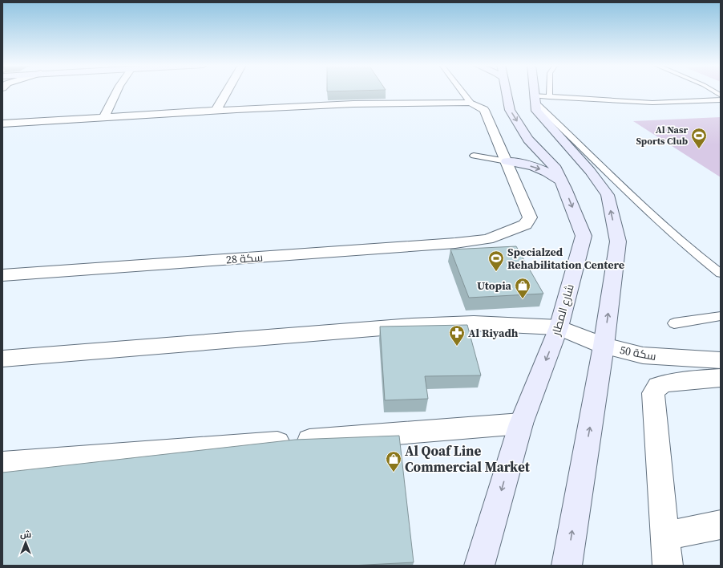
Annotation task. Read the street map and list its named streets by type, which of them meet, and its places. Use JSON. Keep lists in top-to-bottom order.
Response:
{
  "streets": {
    "street": ["سكة 28", "شارع المطار", "سكة 50"]
  },
  "crossings": [
    ["شارع المطار", "سكة 50"]
  ],
  "places": {
    "sports": ["Al Nasr Sports Club", "Specialzed Rehabilitation Centere"],
    "shop": ["Utopia", "Al Qoaf Line Commercial Market"],
    "pharmacy": ["Al Riyadh"]
  },
  "north": "top"
}
